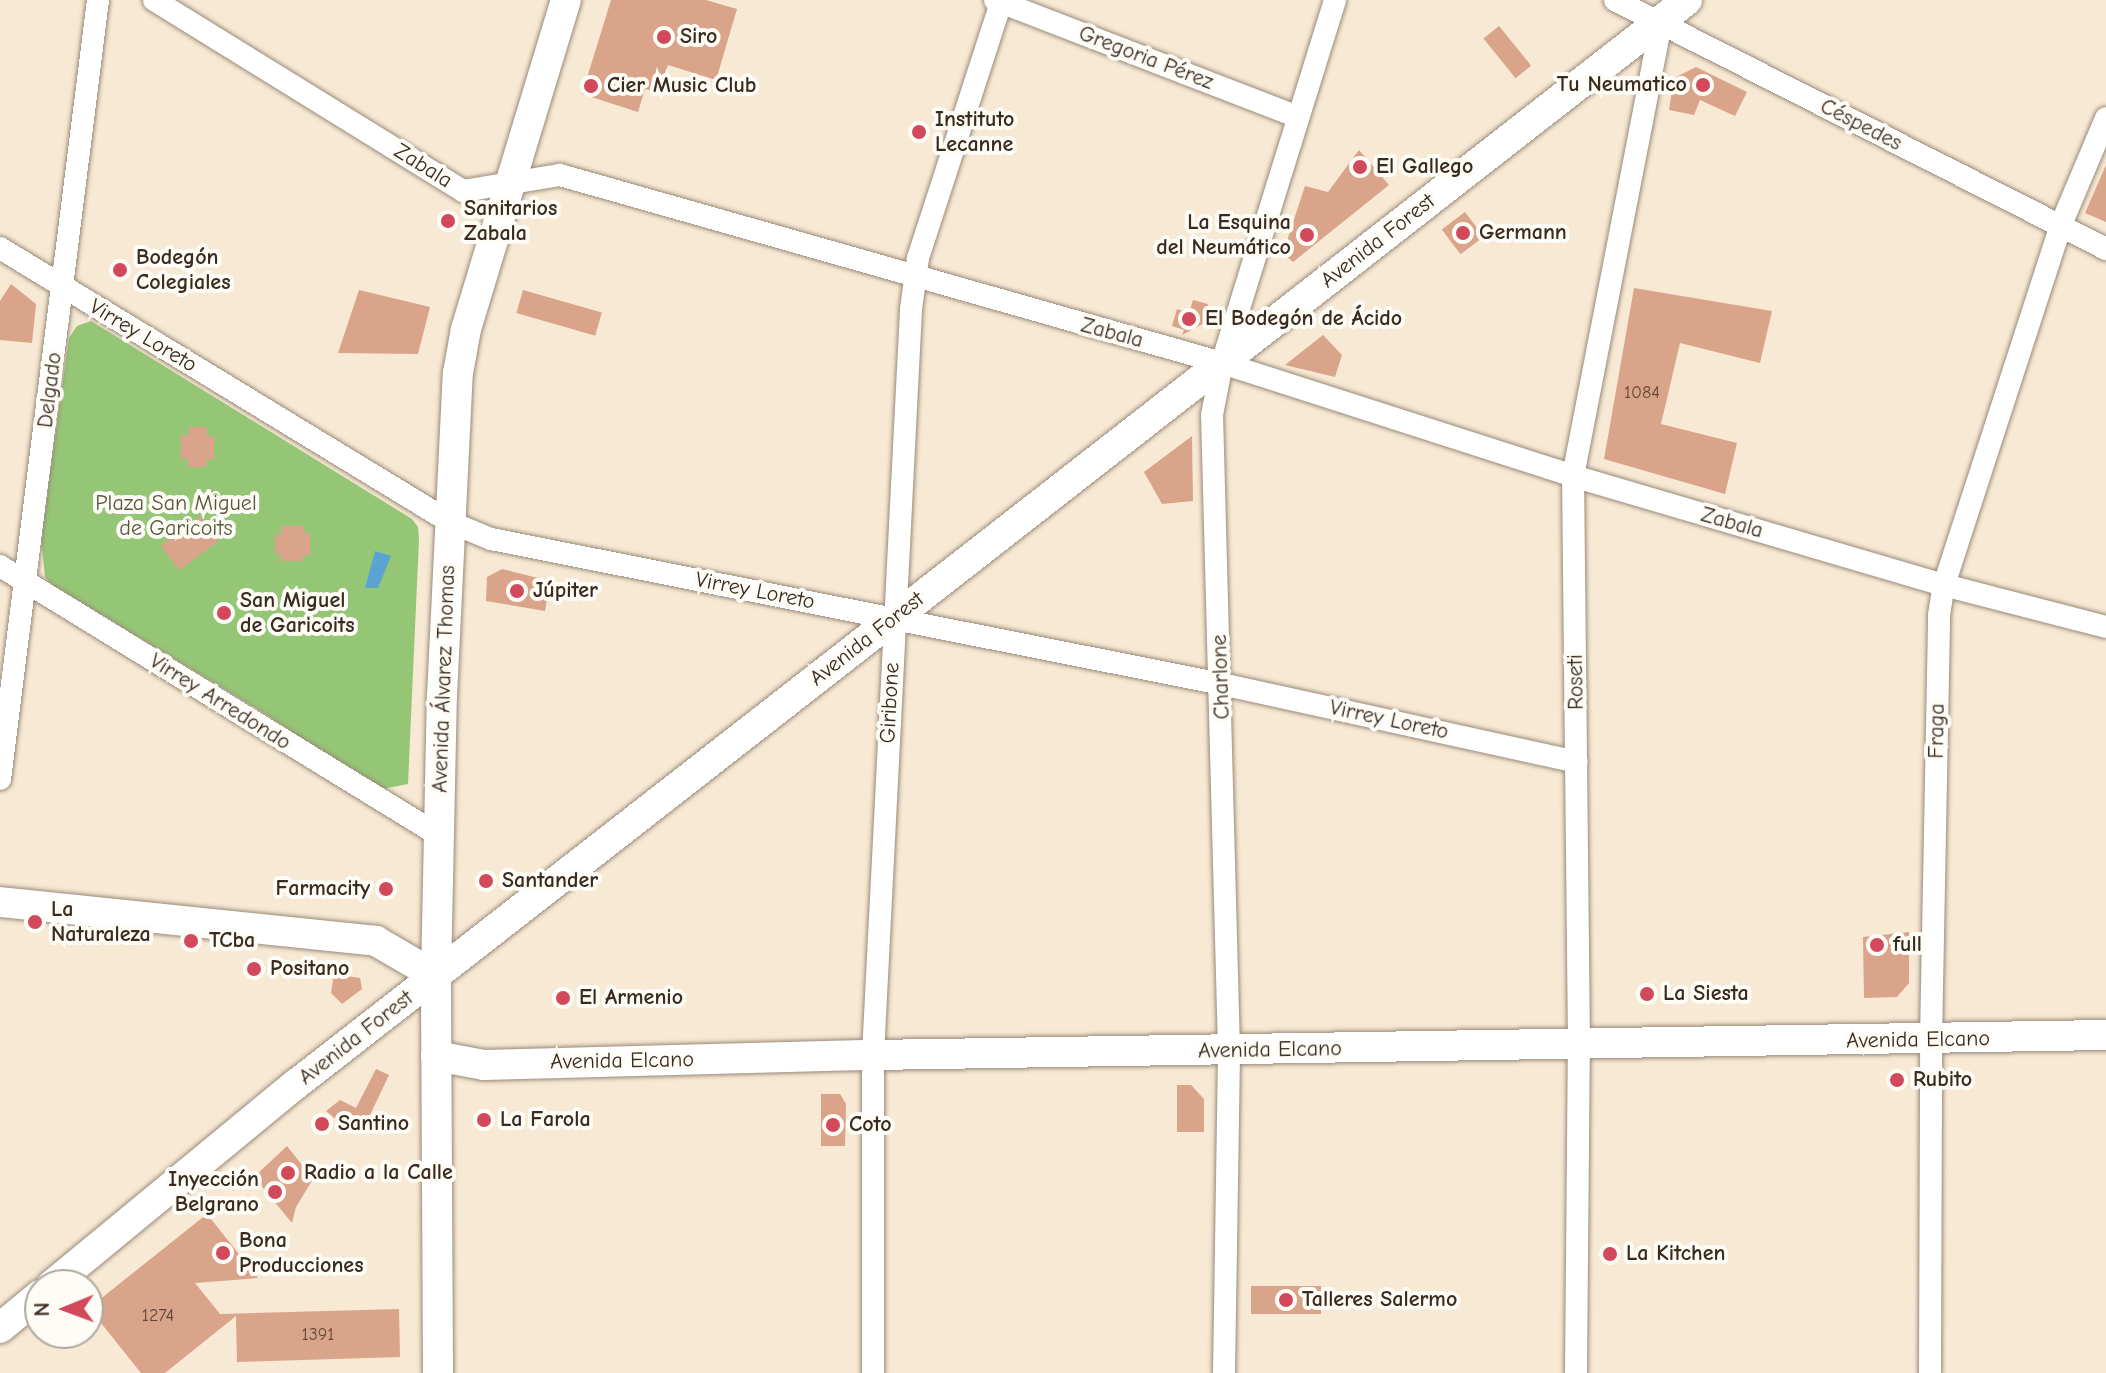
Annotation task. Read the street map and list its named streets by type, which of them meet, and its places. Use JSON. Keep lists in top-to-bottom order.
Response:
{
  "streets": {
    "main road": ["Avenida Forest", "Avenida Álvarez Thomas", "Avenida Elcano"],
    "street": [
      "Gregoria Pérez",
      "Céspedes",
      "Zabala",
      "Virrey Loreto",
      "Delgado",
      "Charlone",
      "Roseti",
      "Virrey Arredondo",
      "Giribone",
      "Fraga"
    ]
  },
  "crossings": [
    ["Gregoria Pérez", "Charlone"],
    ["Gregoria Pérez", "Giribone"],
    ["Céspedes", "Avenida Forest"],
    ["Céspedes", "Roseti"],
    ["Céspedes", "Fraga"],
    ["Zabala", "Avenida Forest"],
    ["Zabala", "Charlone"],
    ["Zabala", "Avenida Álvarez Thomas"],
    ["Zabala", "Roseti"],
    ["Zabala", "Giribone"],
    ["Zabala", "Fraga"],
    ["Avenida Forest", "Virrey Loreto"],
    ["Avenida Forest", "Charlone"],
    ["Avenida Forest", "Avenida Álvarez Thomas"],
    ["Avenida Forest", "Roseti"],
    ["Avenida Forest", "Giribone"],
    ["Virrey Loreto", "Delgado"],
    ["Virrey Loreto", "Charlone"],
    ["Virrey Loreto", "Avenida Álvarez Thomas"],
    ["Virrey Loreto", "Roseti"],
    ["Virrey Loreto", "Giribone"],
    ["Delgado", "Virrey Arredondo"],
    ["Charlone", "Avenida Elcano"],
    ["Avenida Álvarez Thomas", "Virrey Arredondo"],
    ["Avenida Álvarez Thomas", "Avenida Elcano"],
    ["Roseti", "Avenida Elcano"],
    ["Giribone", "Avenida Elcano"],
    ["Fraga", "Avenida Elcano"]
  ],
  "parks": ["Plaza San Miguel de Garicoits"],
  "places": [
    "Siro",
    "Tu Neumatico",
    "Cier Music Club",
    "Instituto Lecanne",
    "El Gallego",
    "Sanitarios Zabala",
    "Germann",
    "La Esquina del Neumático",
    "Bodegón Colegiales",
    "El Bodegón de Ácido",
    "Júpiter",
    "San Miguel de Garicoits",
    "Santander",
    "Farmacity",
    "La Naturaleza",
    "TCba",
    "full",
    "Positano",
    "La Siesta",
    "El Armenio",
    "Rubito",
    "La Farola",
    "Santino",
    "Coto",
    "Radio a la Calle",
    "Inyección Belgrano",
    "Bona Producciones",
    "La Kitchen",
    "Talleres Salermo"
  ],
  "house_numbers": ["1084", "1274", "1391"],
  "north": "left"
}
